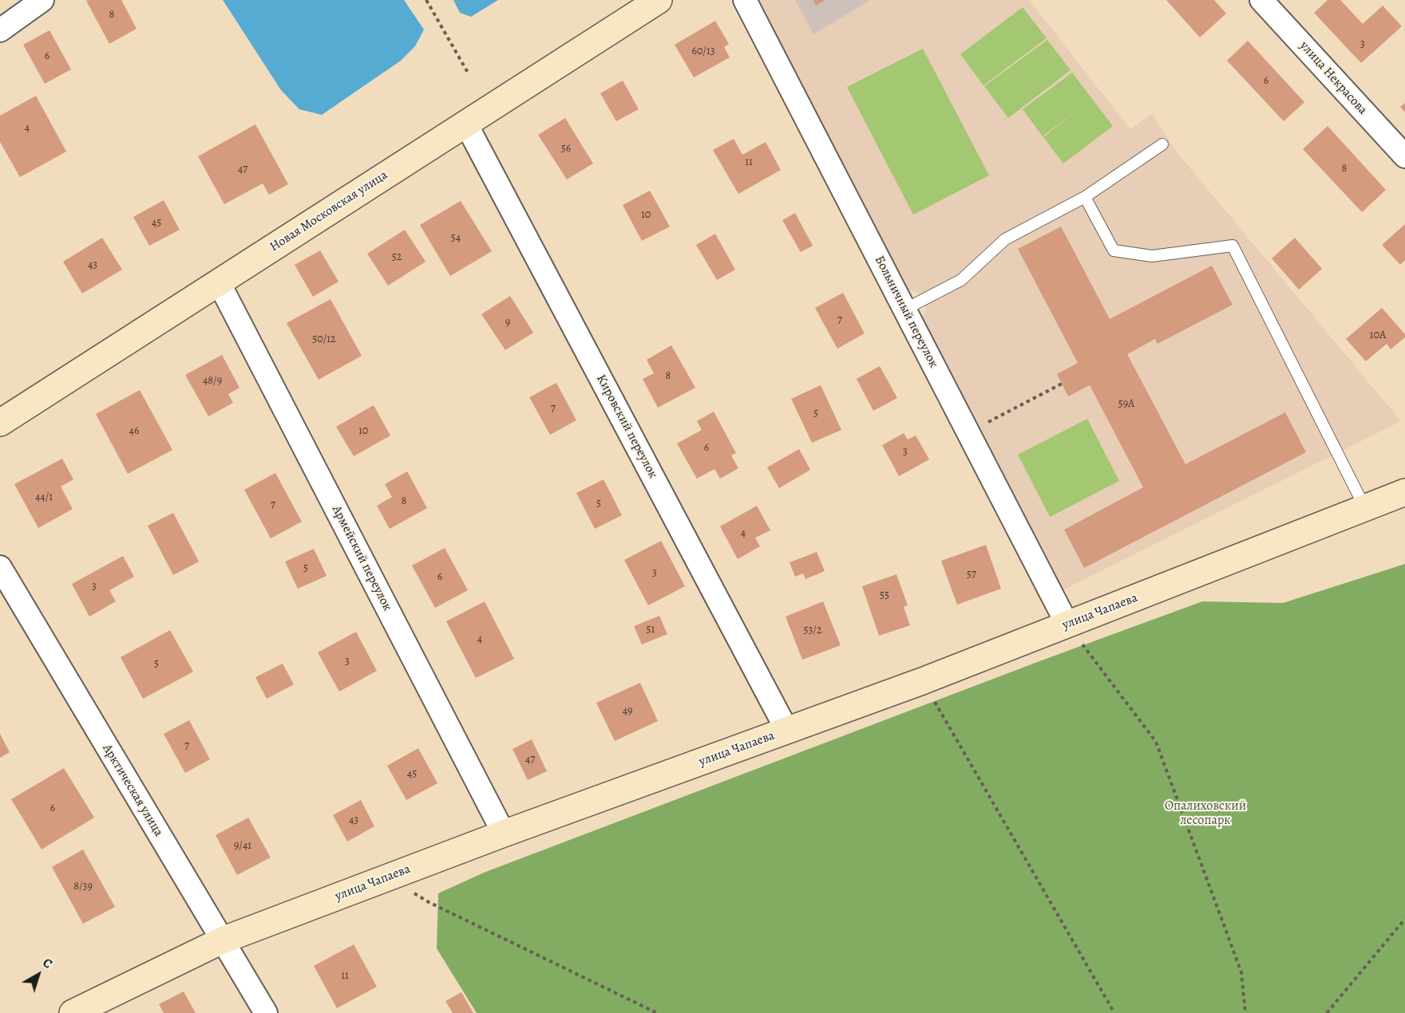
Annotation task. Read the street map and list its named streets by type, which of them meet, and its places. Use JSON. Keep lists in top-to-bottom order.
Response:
{
  "streets": {
    "street": [
      "улица Некрасова",
      "Новая Московская улица",
      "Больничный переулок",
      "Кировский переулок",
      "Армейский переулок",
      "улица Чапаева",
      "Арктическая улица"
    ]
  },
  "crossings": [
    ["Новая Московская улица", "Кировский переулок"],
    ["Новая Московская улица", "Армейский переулок"],
    ["Больничный переулок", "улица Чапаева"],
    ["Кировский переулок", "улица Чапаева"],
    ["Армейский переулок", "улица Чапаева"],
    ["улица Чапаева", "Арктическая улица"]
  ],
  "parks": ["Опалиховский лесопарк"],
  "house_numbers": [
    "8",
    "3",
    "60/13",
    "6",
    "6",
    "4",
    "56",
    "11",
    "8",
    "47",
    "10",
    "45",
    "54",
    "52",
    "43",
    "7",
    "9",
    "10А",
    "50/12",
    "8",
    "48/9",
    "59А",
    "7",
    "5",
    "46",
    "10",
    "6",
    "3",
    "44/1",
    "8",
    "5",
    "7",
    "4",
    "5",
    "3",
    "57",
    "6",
    "3",
    "55",
    "51",
    "53/2",
    "4",
    "3",
    "5",
    "49",
    "7",
    "47",
    "45",
    "6",
    "43",
    "9/41",
    "8/39",
    "11"
  ],
  "north": "top right"
}
